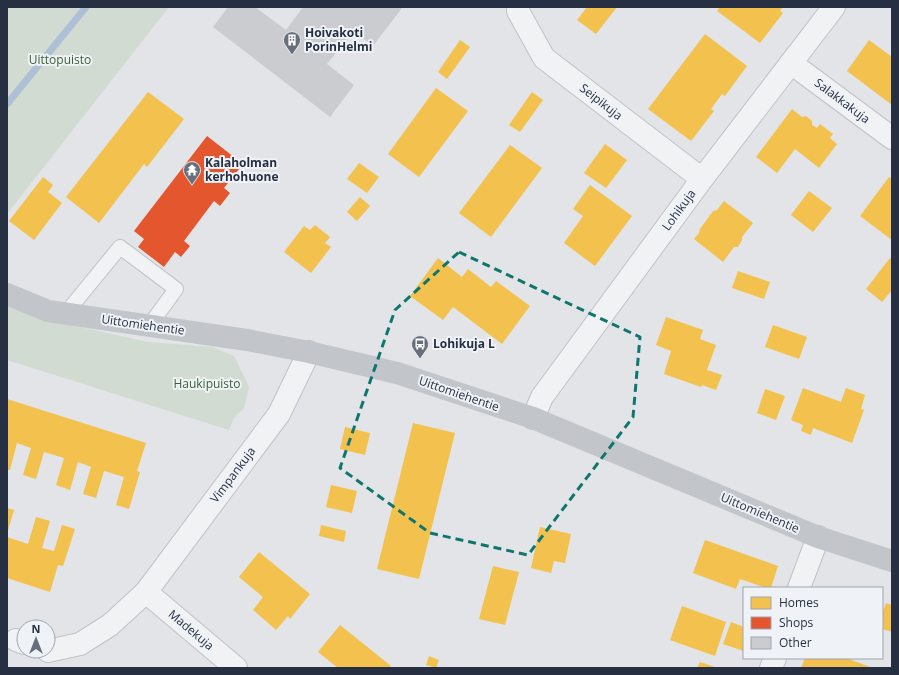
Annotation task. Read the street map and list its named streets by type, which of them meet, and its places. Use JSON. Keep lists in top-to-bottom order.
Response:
{
  "streets": {
    "street": [
      "Salakkakuja",
      "Seipikuja",
      "Lohikuja",
      "Uittomiehentie",
      "Vimpankuja",
      "Madekuja"
    ]
  },
  "crossings": [
    ["Salakkakuja", "Lohikuja"],
    ["Seipikuja", "Lohikuja"],
    ["Lohikuja", "Uittomiehentie"],
    ["Uittomiehentie", "Vimpankuja"],
    ["Vimpankuja", "Madekuja"]
  ],
  "parks": ["Uittopuisto", "Haukipuisto"],
  "places": {
    "building": ["Hoivakoti PorinHelmi"],
    "temple": ["Kalaholman kerhohuone"],
    "bus stop": ["Lohikuja L"]
  },
  "legend": ["Homes", "Shops", "Other"],
  "north": "top"
}
